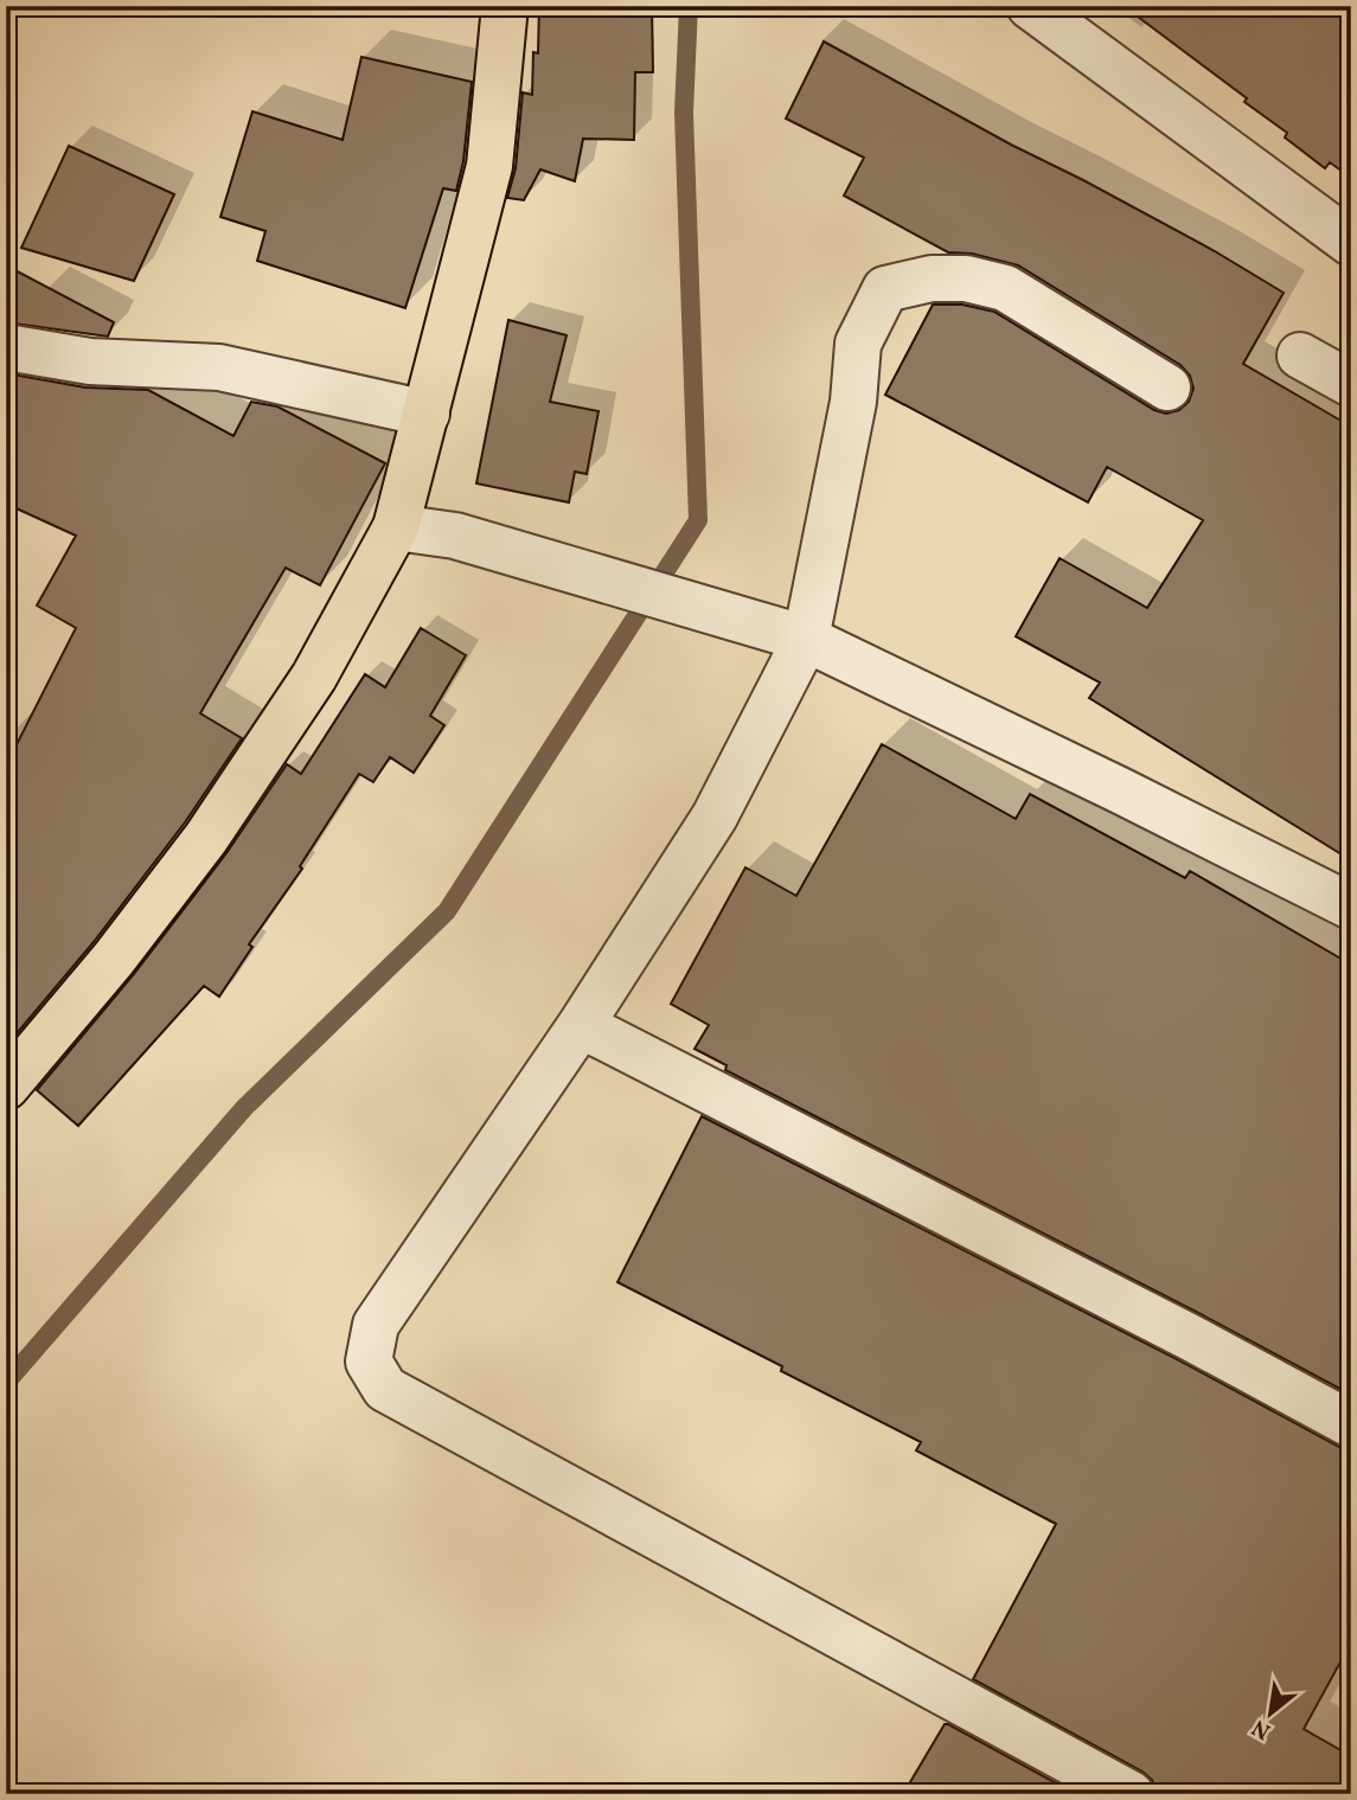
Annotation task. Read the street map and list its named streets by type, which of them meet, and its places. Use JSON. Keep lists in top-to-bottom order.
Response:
{
  "north": "bottom left"
}
